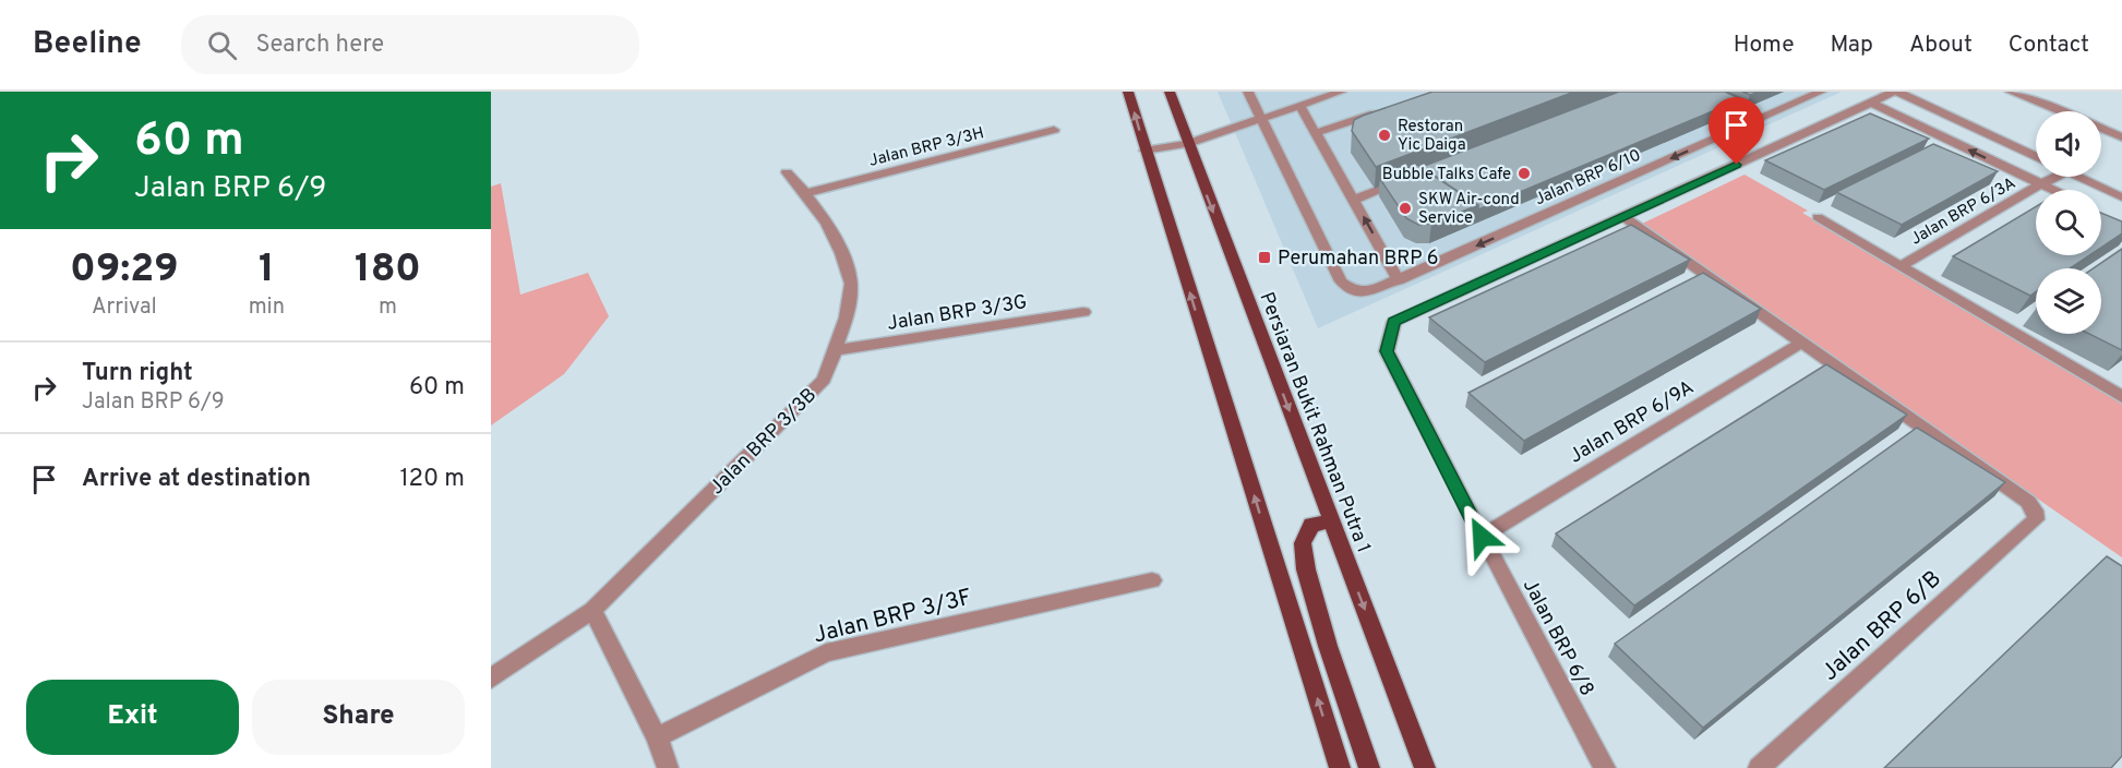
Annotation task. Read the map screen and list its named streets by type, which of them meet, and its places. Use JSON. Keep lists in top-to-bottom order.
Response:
{
  "streets": {
    "main road": ["Persiaran Bukit Rahman Putra 1"],
    "street": [
      "Jalan BRP 3/3H",
      "Jalan BRP 6/10",
      "Jalan BRP 6/3A",
      "Jalan BRP 3/3G",
      "Jalan BRP 6/9A",
      "Jalan BRP 3/3B",
      "Jalan BRP 3/3F",
      "Jalan BRP 6/B",
      "Jalan BRP 6/8"
    ]
  },
  "crossings": [
    ["Jalan BRP 3/3H", "Jalan BRP 3/3B"],
    ["Jalan BRP 3/3G", "Jalan BRP 3/3B"],
    ["Jalan BRP 6/9A", "Jalan BRP 6/B"],
    ["Jalan BRP 6/9A", "Jalan BRP 6/8"]
  ],
  "places": {
    "other": ["Restoran Yic Daiga", "Bubble Talks Cafe", "SKW Air-cond Service"],
    "transit": ["Perumahan BRP 6"]
  },
  "page": {
    "header": "Beeline",
    "search": "Search here",
    "nav": [
      "Home",
      "Map",
      "About",
      "Contact"
    ],
    "turn": ["60 m", "Jalan BRP 6/9"],
    "eta": [
      "09:29",
      "Arrival",
      "1",
      "min",
      "180",
      "m"
    ],
    "list": [
      {
        "name": "Turn right",
        "note": "Jalan BRP 6/9",
        "value": "60 m"
      },
      {
        "name": "Arrive at destination",
        "value": "120 m"
      }
    ],
    "buttons": ["Exit", "Share"]
  }
}
